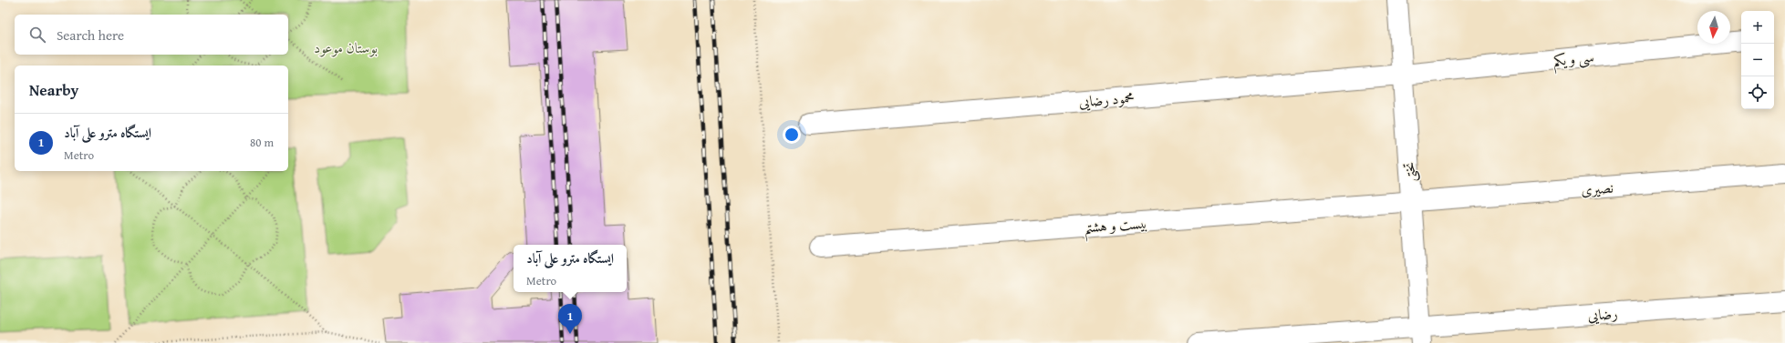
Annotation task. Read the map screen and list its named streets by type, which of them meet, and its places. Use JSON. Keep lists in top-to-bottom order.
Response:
{
  "streets": {
    "street": [
      "سی و یکم",
      "محمود رضایی",
      "تختی",
      "نصیری",
      "بیست و هشتم",
      "رضایی"
    ]
  },
  "crossings": [
    ["سی و یکم", "محمود رضایی"],
    ["سی و یکم", "تختی"],
    ["محمود رضایی", "تختی"],
    ["تختی", "نصیری"],
    ["تختی", "بیست و هشتم"],
    ["تختی", "رضایی"],
    ["نصیری", "بیست و هشتم"]
  ],
  "parks": ["بوستان موعود"],
  "north": "bottom",
  "page": {
    "map_buttons": ["+", "−"],
    "search": "Search here",
    "heading": "Nearby",
    "list": [
      {
        "mark": "1",
        "name": "ایستگاه مترو علی آباد",
        "note": "Metro",
        "value": "80 m"
      }
    ],
    "popup": ["ایستگاه مترو علی آباد", "Metro"],
    "pins": "1"
  }
}
